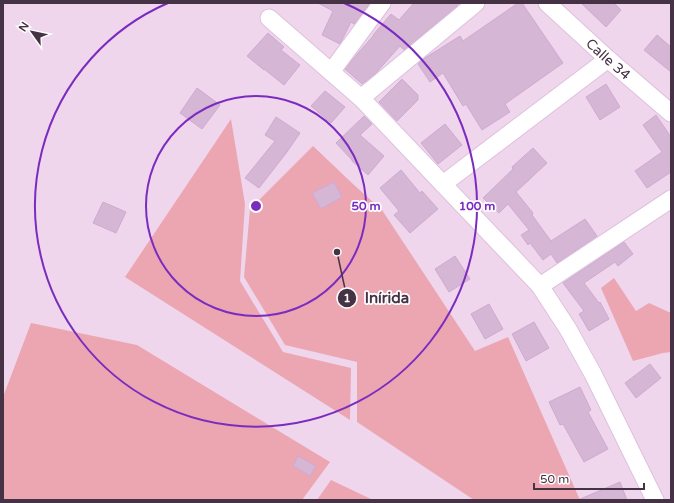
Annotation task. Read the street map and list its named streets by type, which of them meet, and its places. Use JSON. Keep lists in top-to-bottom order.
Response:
{
  "streets": {
    "street": ["Calle 34"]
  },
  "places": ["Inírida"],
  "scale_bar": "50 m",
  "north": "top left",
  "rings": ["50 m", "100 m"]
}
